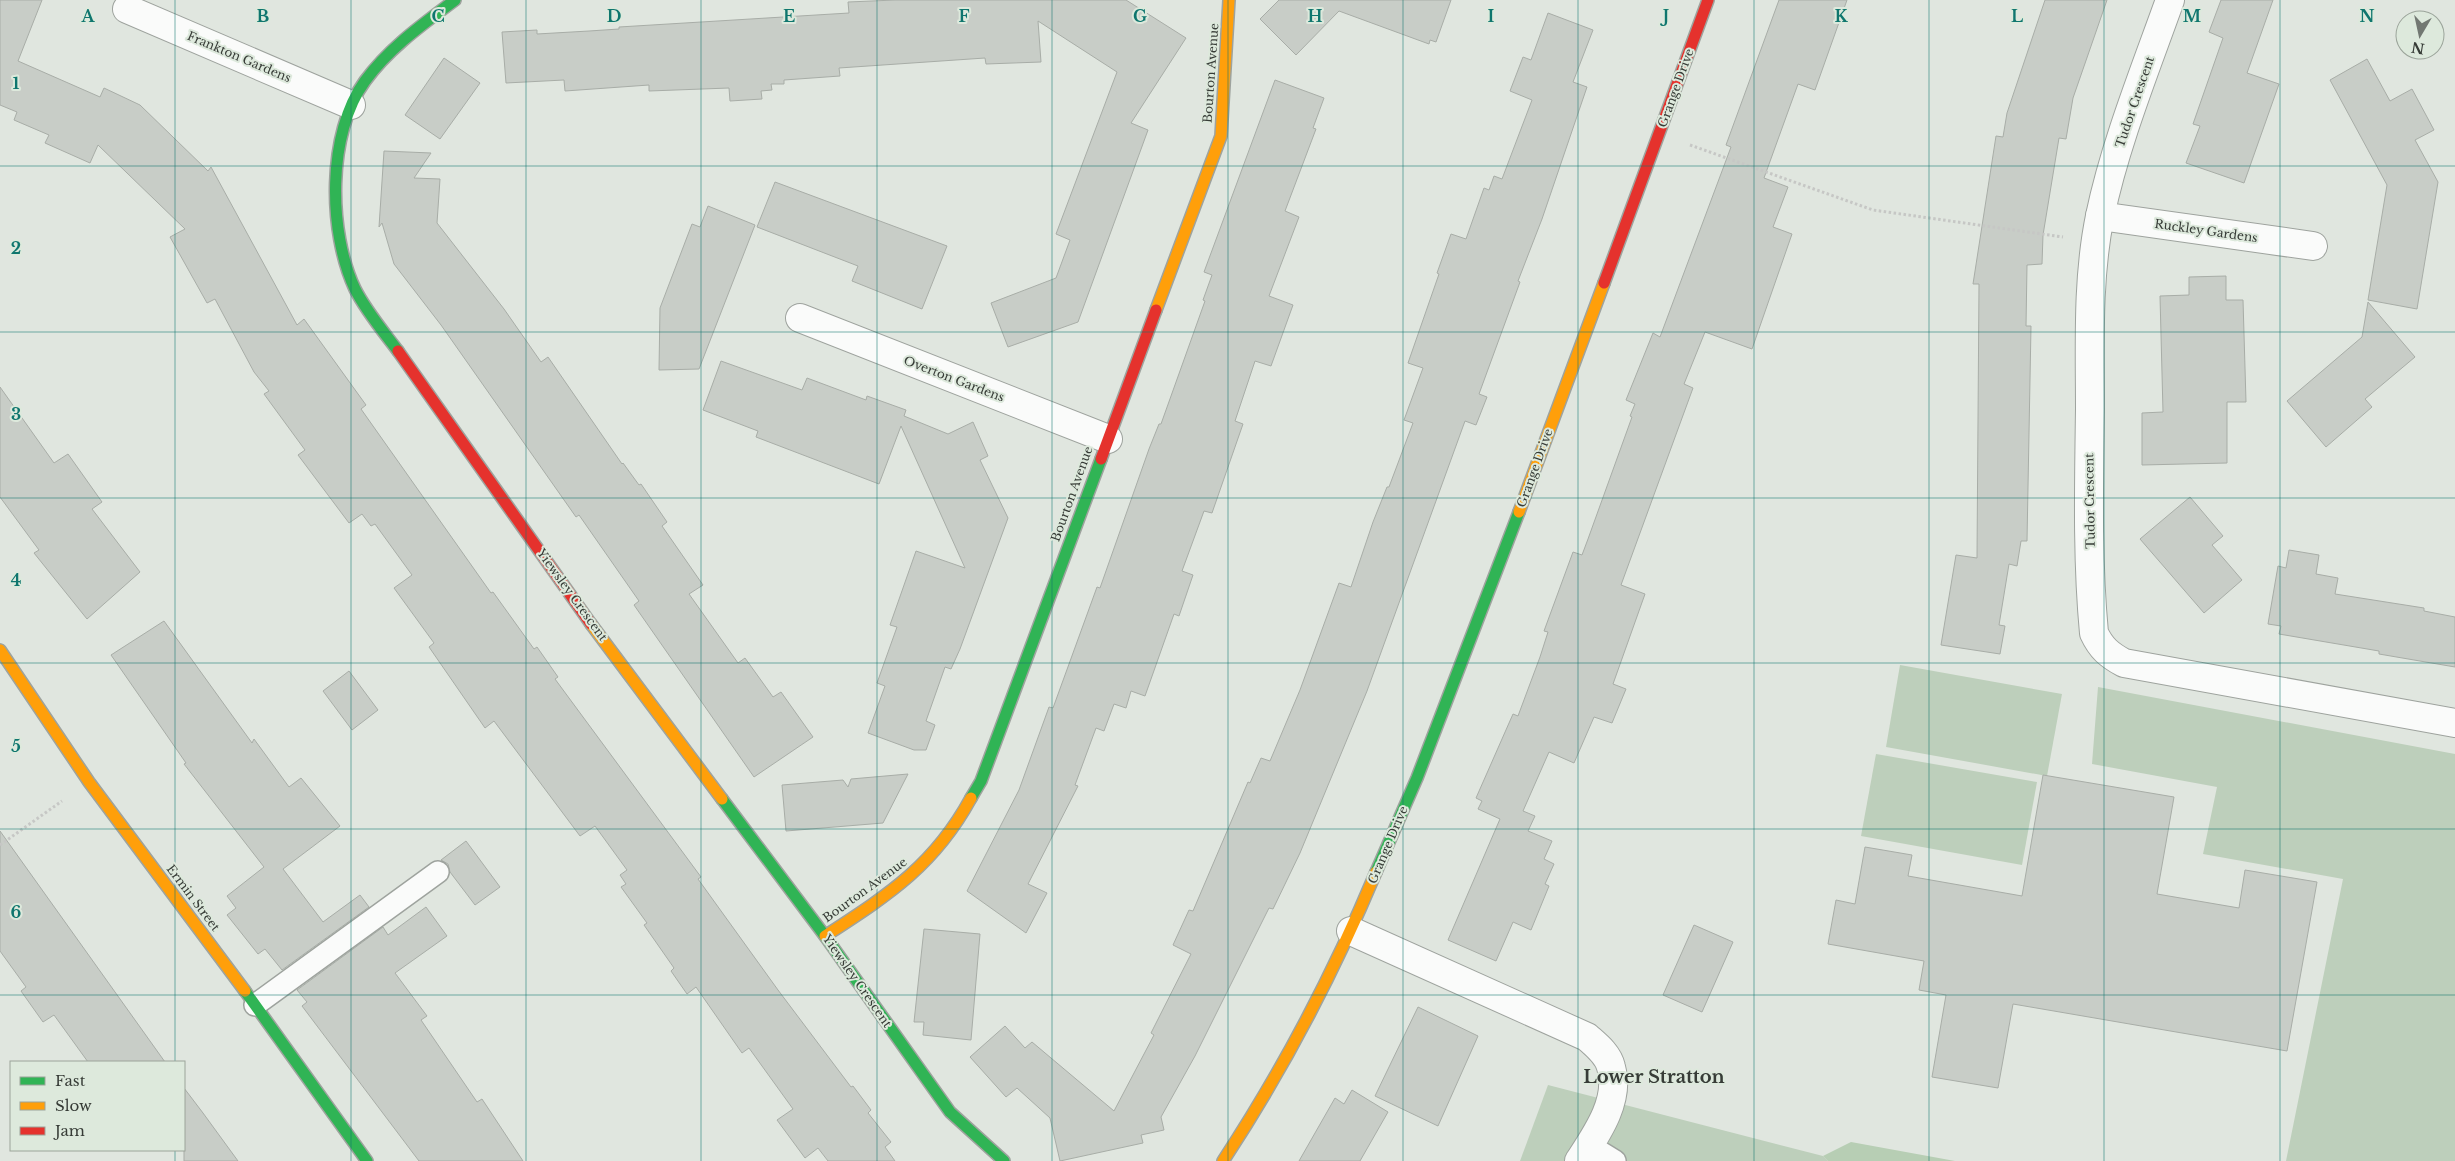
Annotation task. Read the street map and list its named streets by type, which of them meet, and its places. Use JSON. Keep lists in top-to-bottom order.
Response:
{
  "streets": {
    "street": [
      "Frankton Gardens",
      "Bourton Avenue",
      "Grange Drive",
      "Tudor Crescent",
      "Ruckley Gardens",
      "Overton Gardens",
      "Yiewsley Crescent",
      "Ermin Street"
    ]
  },
  "crossings": [
    ["Frankton Gardens", "Yiewsley Crescent"],
    ["Bourton Avenue", "Overton Gardens"],
    ["Bourton Avenue", "Yiewsley Crescent"],
    ["Tudor Crescent", "Ruckley Gardens"]
  ],
  "districts": ["Lower Stratton"],
  "legend": ["Fast", "Slow", "Jam"],
  "north": "bottom",
  "grid": {
    "columns": [
      "A",
      "B",
      "C",
      "D",
      "E",
      "F",
      "G",
      "H",
      "I",
      "J",
      "K",
      "L",
      "M",
      "N"
    ],
    "rows": [
      "1",
      "2",
      "3",
      "4",
      "5",
      "6"
    ]
  }
}
